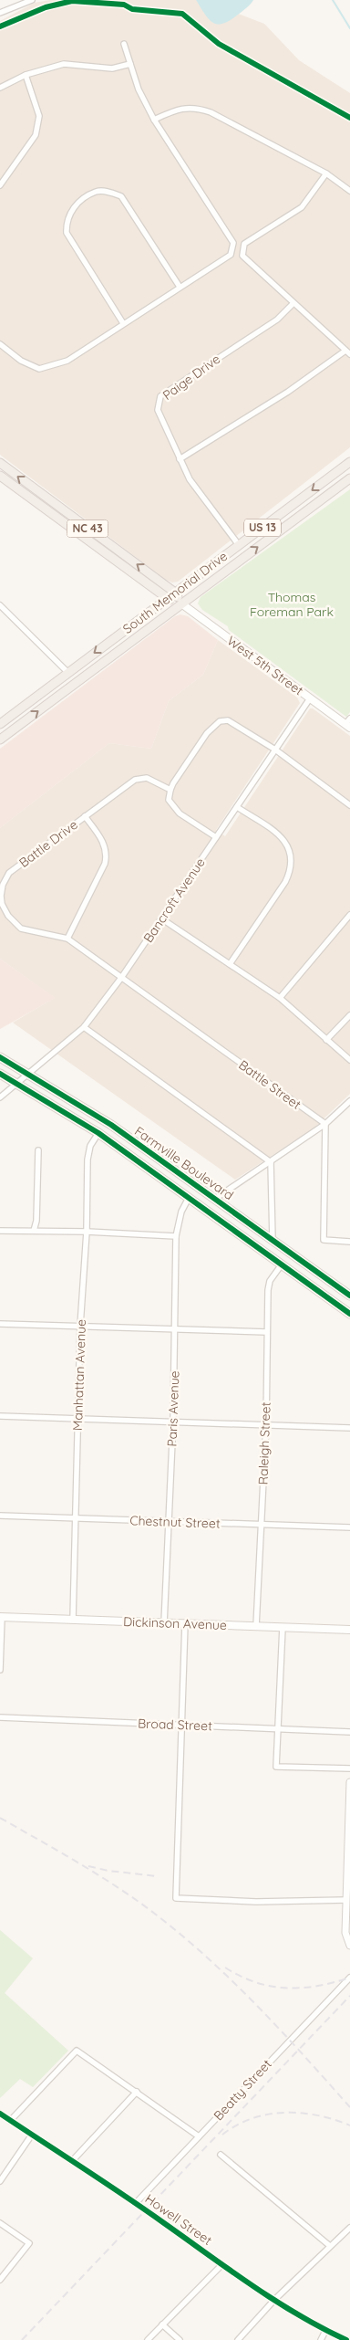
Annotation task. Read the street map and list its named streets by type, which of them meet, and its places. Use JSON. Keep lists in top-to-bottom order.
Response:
{
  "streets": {
    "main road": [
      "US 13",
      "NC 43",
      "South Memorial Drive",
      "West 5th Street",
      "Farmville Boulevard",
      "Dickinson Avenue"
    ],
    "street": [
      "Paige Drive",
      "Battle Drive",
      "Bancroft Avenue",
      "Battle Street",
      "Manhattan Avenue",
      "Paris Avenue",
      "Raleigh Street",
      "Chestnut Street",
      "Broad Street",
      "Beatty Street",
      "Howell Street"
    ]
  },
  "crossings": [
    ["Paige Drive", "South Memorial Drive"],
    ["South Memorial Drive", "West 5th Street"],
    ["West 5th Street", "Bancroft Avenue"],
    ["Battle Drive", "Bancroft Avenue"],
    ["Battle Drive", "Battle Street"],
    ["Bancroft Avenue", "Battle Street"],
    ["Bancroft Avenue", "Farmville Boulevard"],
    ["Farmville Boulevard", "Manhattan Avenue"],
    ["Farmville Boulevard", "Paris Avenue"],
    ["Farmville Boulevard", "Raleigh Street"],
    ["Manhattan Avenue", "Chestnut Street"],
    ["Manhattan Avenue", "Dickinson Avenue"],
    ["Paris Avenue", "Chestnut Street"],
    ["Paris Avenue", "Dickinson Avenue"],
    ["Raleigh Street", "Chestnut Street"],
    ["Raleigh Street", "Dickinson Avenue"],
    ["Beatty Street", "Howell Street"]
  ],
  "parks": ["Thomas Foreman Park"]
}
